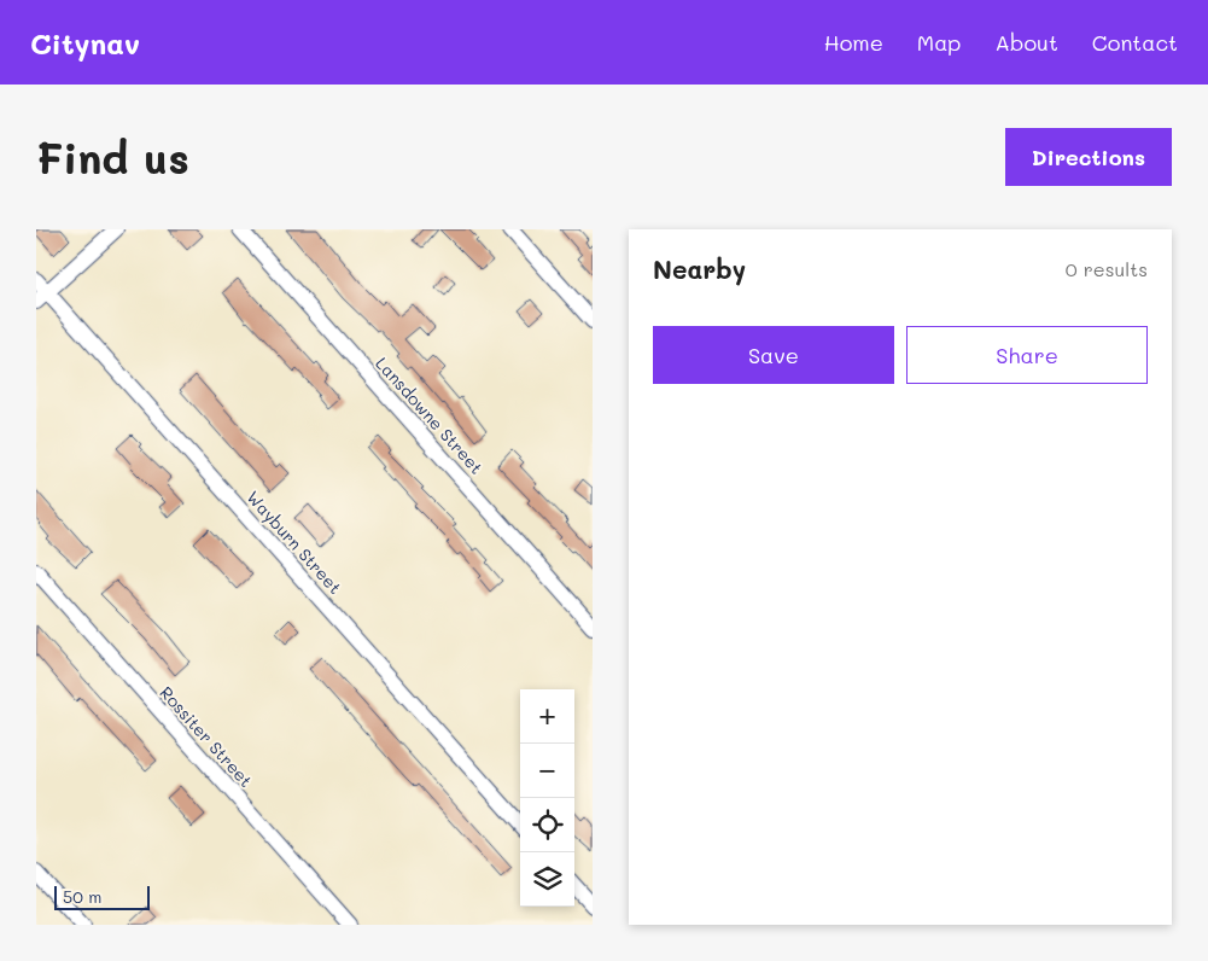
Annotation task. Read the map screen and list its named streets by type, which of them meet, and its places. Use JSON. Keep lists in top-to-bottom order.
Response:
{
  "streets": {
    "street": ["Lansdowne Street", "Wayburn Street", "Rossiter Street"]
  },
  "scale_bar": "50 m",
  "page": {
    "header": "Citynav",
    "nav": [
      "Home",
      "Map",
      "About",
      "Contact"
    ],
    "buttons": [
      "Directions",
      ["Save", "Share"]
    ],
    "title": "Find us",
    "heading": ["Nearby", "0 results"],
    "map_buttons": ["+", "−"],
    "scale": "50 m"
  }
}
